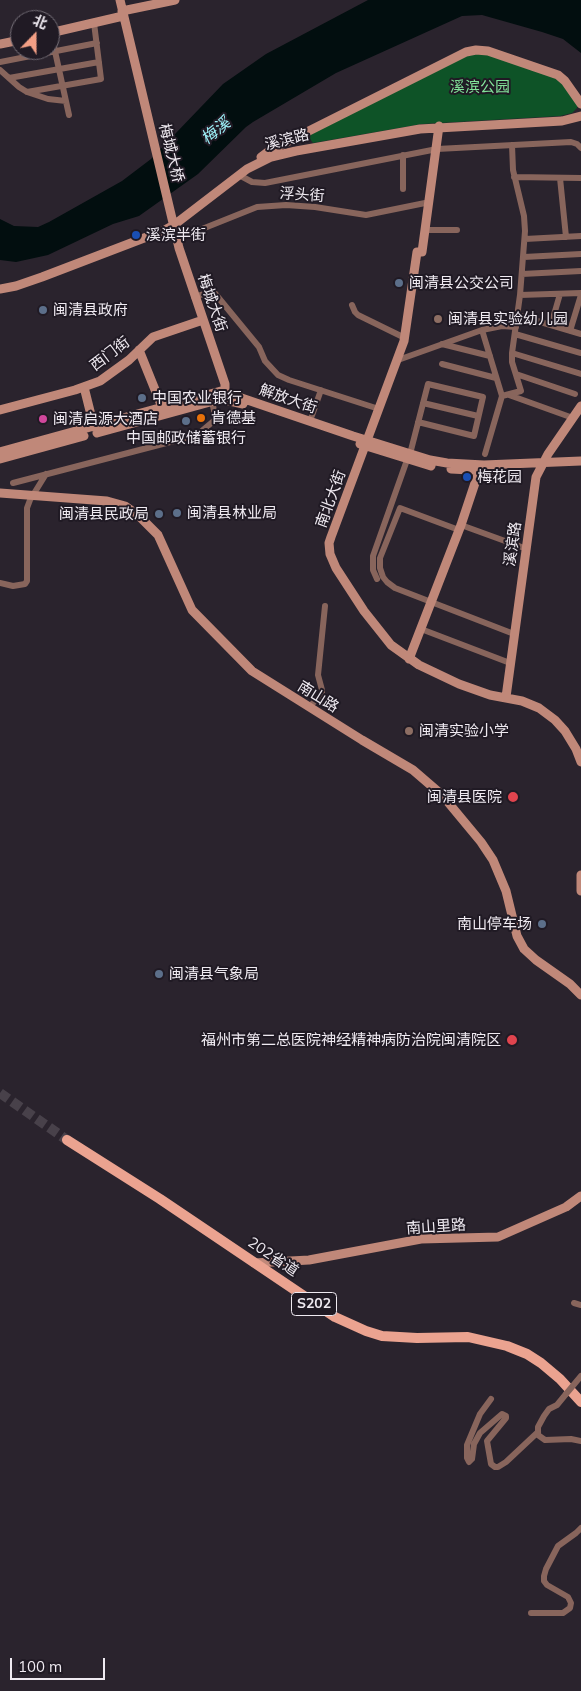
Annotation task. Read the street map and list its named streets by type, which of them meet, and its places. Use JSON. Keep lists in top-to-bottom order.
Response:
{
  "streets": {
    "main road": ["202省道", "S202"],
    "street": [
      "溪滨路",
      "梅城大桥",
      "浮头街",
      "梅城大街",
      "西门街",
      "解放大街",
      "南北大街",
      "南山路",
      "南山里路"
    ]
  },
  "crossings": [
    ["溪滨路", "梅城大桥"],
    ["溪滨路", "梅城大街"],
    ["溪滨路", "解放大街"],
    ["溪滨路", "南北大街"],
    ["梅城大桥", "梅城大街"],
    ["浮头街", "梅城大街"],
    ["浮头街", "南北大街"],
    ["梅城大街", "西门街"],
    ["梅城大街", "解放大街"],
    ["解放大街", "南北大街"],
    ["南山里路", "202省道"]
  ],
  "water": ["梅溪"],
  "parks": ["溪滨公园"],
  "places": [
    "溪滨半街",
    "闽清县公交公司",
    "闽清县政府",
    "闽清县实验幼儿园",
    "中国农业银行",
    "肯德基",
    "闽清启源大酒店",
    "中国邮政储蓄银行",
    "梅花园",
    "闽清县林业局",
    "闽清县民政局",
    "闽清实验小学",
    "闽清县医院",
    "南山停车场",
    "闽清县气象局",
    "福州市第二总医院神经精神病防治院闽清院区"
  ],
  "scale_bar": "100 m",
  "north": "top"
}
